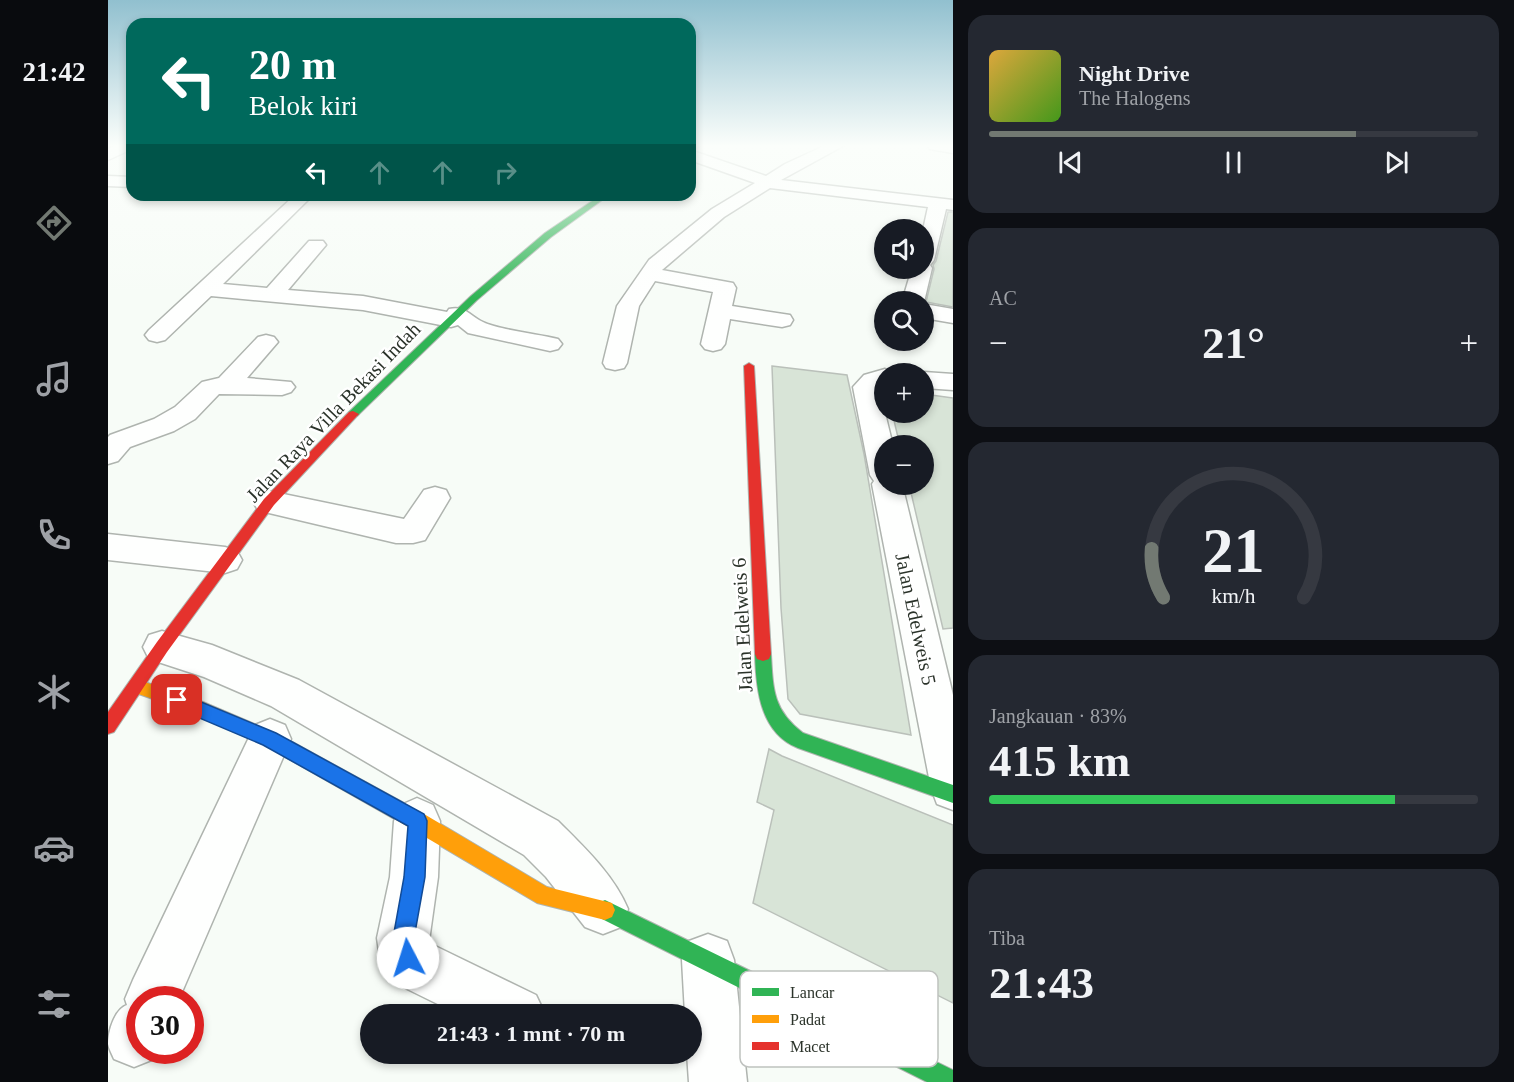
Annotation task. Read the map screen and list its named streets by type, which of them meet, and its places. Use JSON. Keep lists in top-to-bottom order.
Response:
{
  "streets": {
    "street": ["Jalan Raya Villa Bekasi Indah", "Jalan Edelweis 5", "Jalan Edelweis 6"]
  },
  "legend": ["Lancar", "Padat", "Macet"],
  "page": {
    "tabs": "21:42",
    "turn": ["20 m", "Belok kiri"],
    "song": ["Night Drive", "The Halogens"],
    "map_buttons": ["+", "−"],
    "tile": [
      "AC",
      ["Jangkauan · 83%", "415 km"],
      ["Tiba", "21:43"]
    ],
    "heat": ["−", "21°", "+"],
    "limit": "30",
    "trip": "21:43 · 1 mnt · 70 m",
    "gauge": ["21", "km/h"]
  }
}
